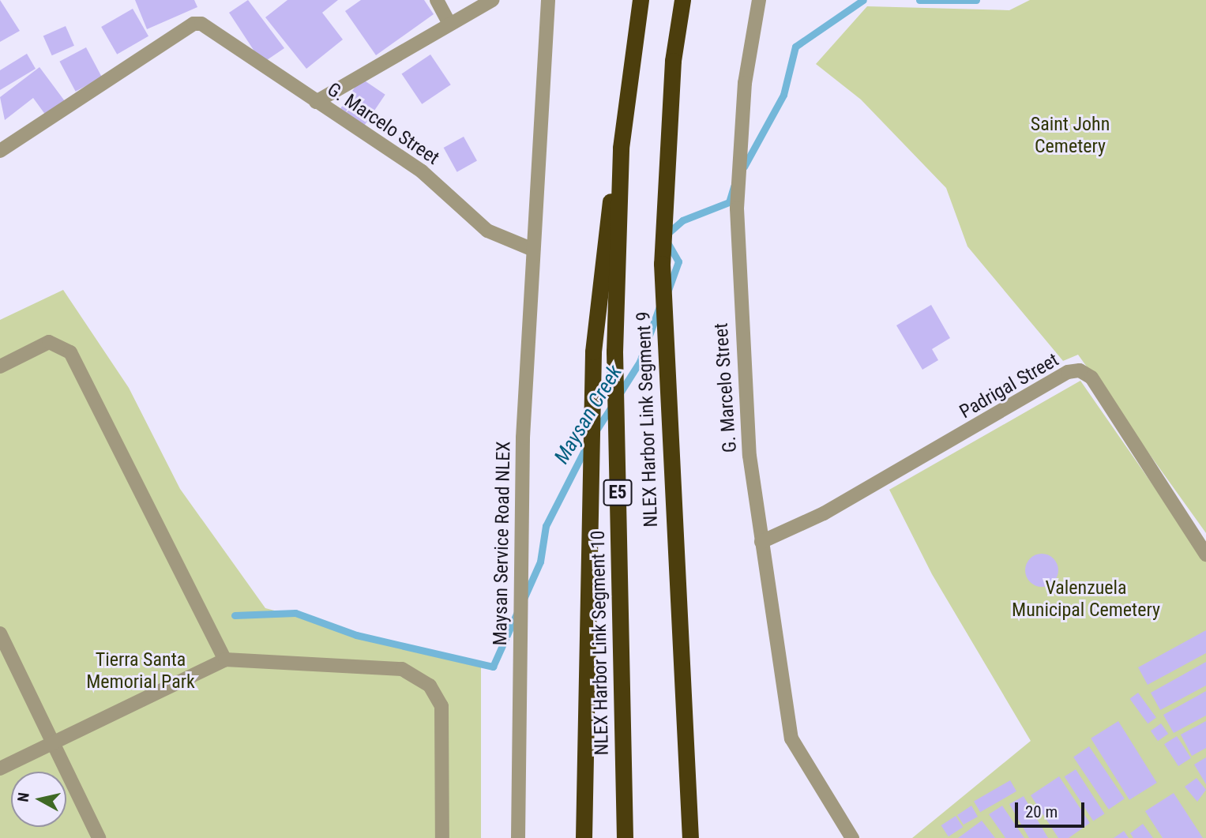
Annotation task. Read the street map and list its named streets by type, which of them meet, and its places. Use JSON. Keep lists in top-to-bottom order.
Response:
{
  "streets": {
    "highway": ["NLEX Harbor Link Segment 9", "E5", "NLEX Harbor Link Segment 10"],
    "street": ["G. Marcelo Street", "Padrigal Street", "Maysan Service Road NLEX"]
  },
  "crossings": [
    ["G. Marcelo Street", "Padrigal Street"],
    ["G. Marcelo Street", "Maysan Service Road NLEX"],
    ["E5", "NLEX Harbor Link Segment 10"]
  ],
  "water": ["Maysan Creek"],
  "parks": ["Saint John Cemetery", "Valenzuela Municipal Cemetery", "Tierra Santa Memorial Park"],
  "scale_bar": "20 m",
  "north": "left"
}
